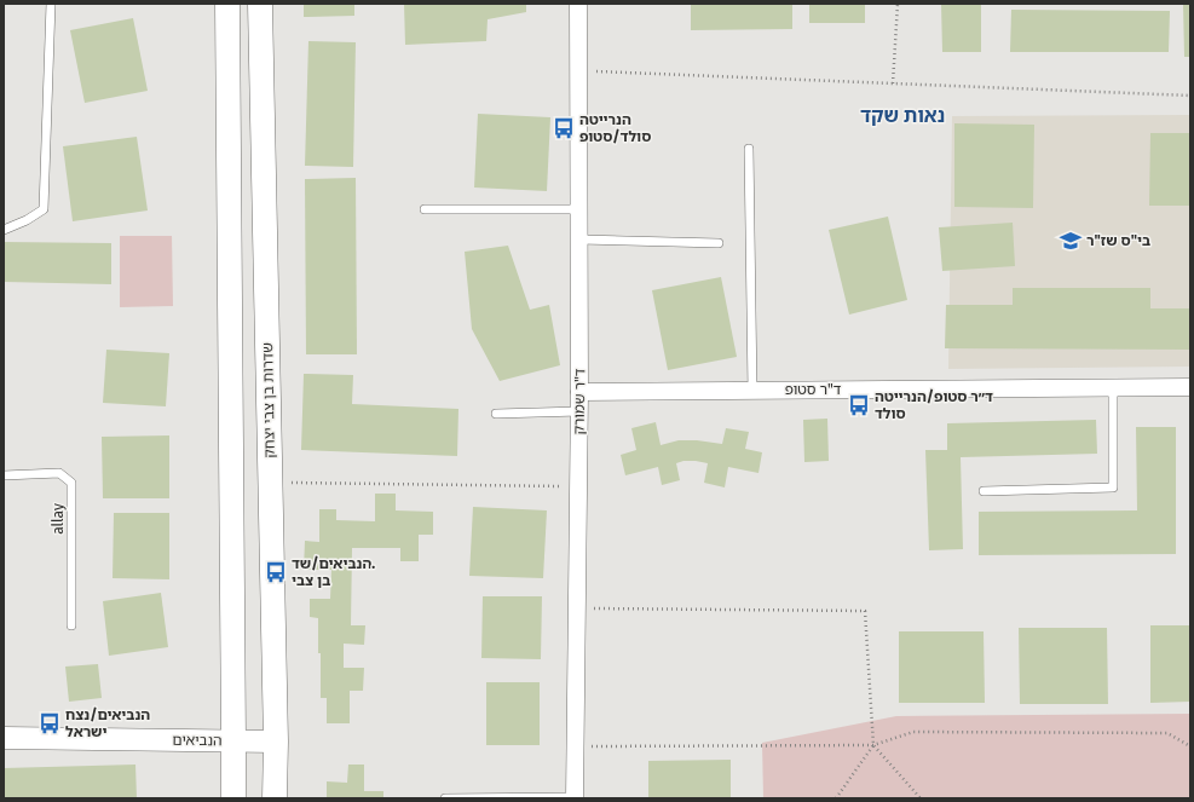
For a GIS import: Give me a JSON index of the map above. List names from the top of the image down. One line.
{"streets":{"main road":["שדרות בן צבי יצחק"],"street":["ד\"ר סטופ","ד\"ר שמורק","הנביאים"],"lane":["allay"]},"crossings":[["ד\"ר סטופ","ד\"ר שמורק"],["שדרות בן צבי יצחק","הנביאים"]],"districts":["נאות שקד"],"places":{"bus stop":["הנרייטה סולד/סטופ","ד״ר סטופ/הנרייטה סולד","הנביאים/שד. בן צבי","הנביאים/נצח ישראל"],"school or university":["בי\"ס שז\"ר"]}}
